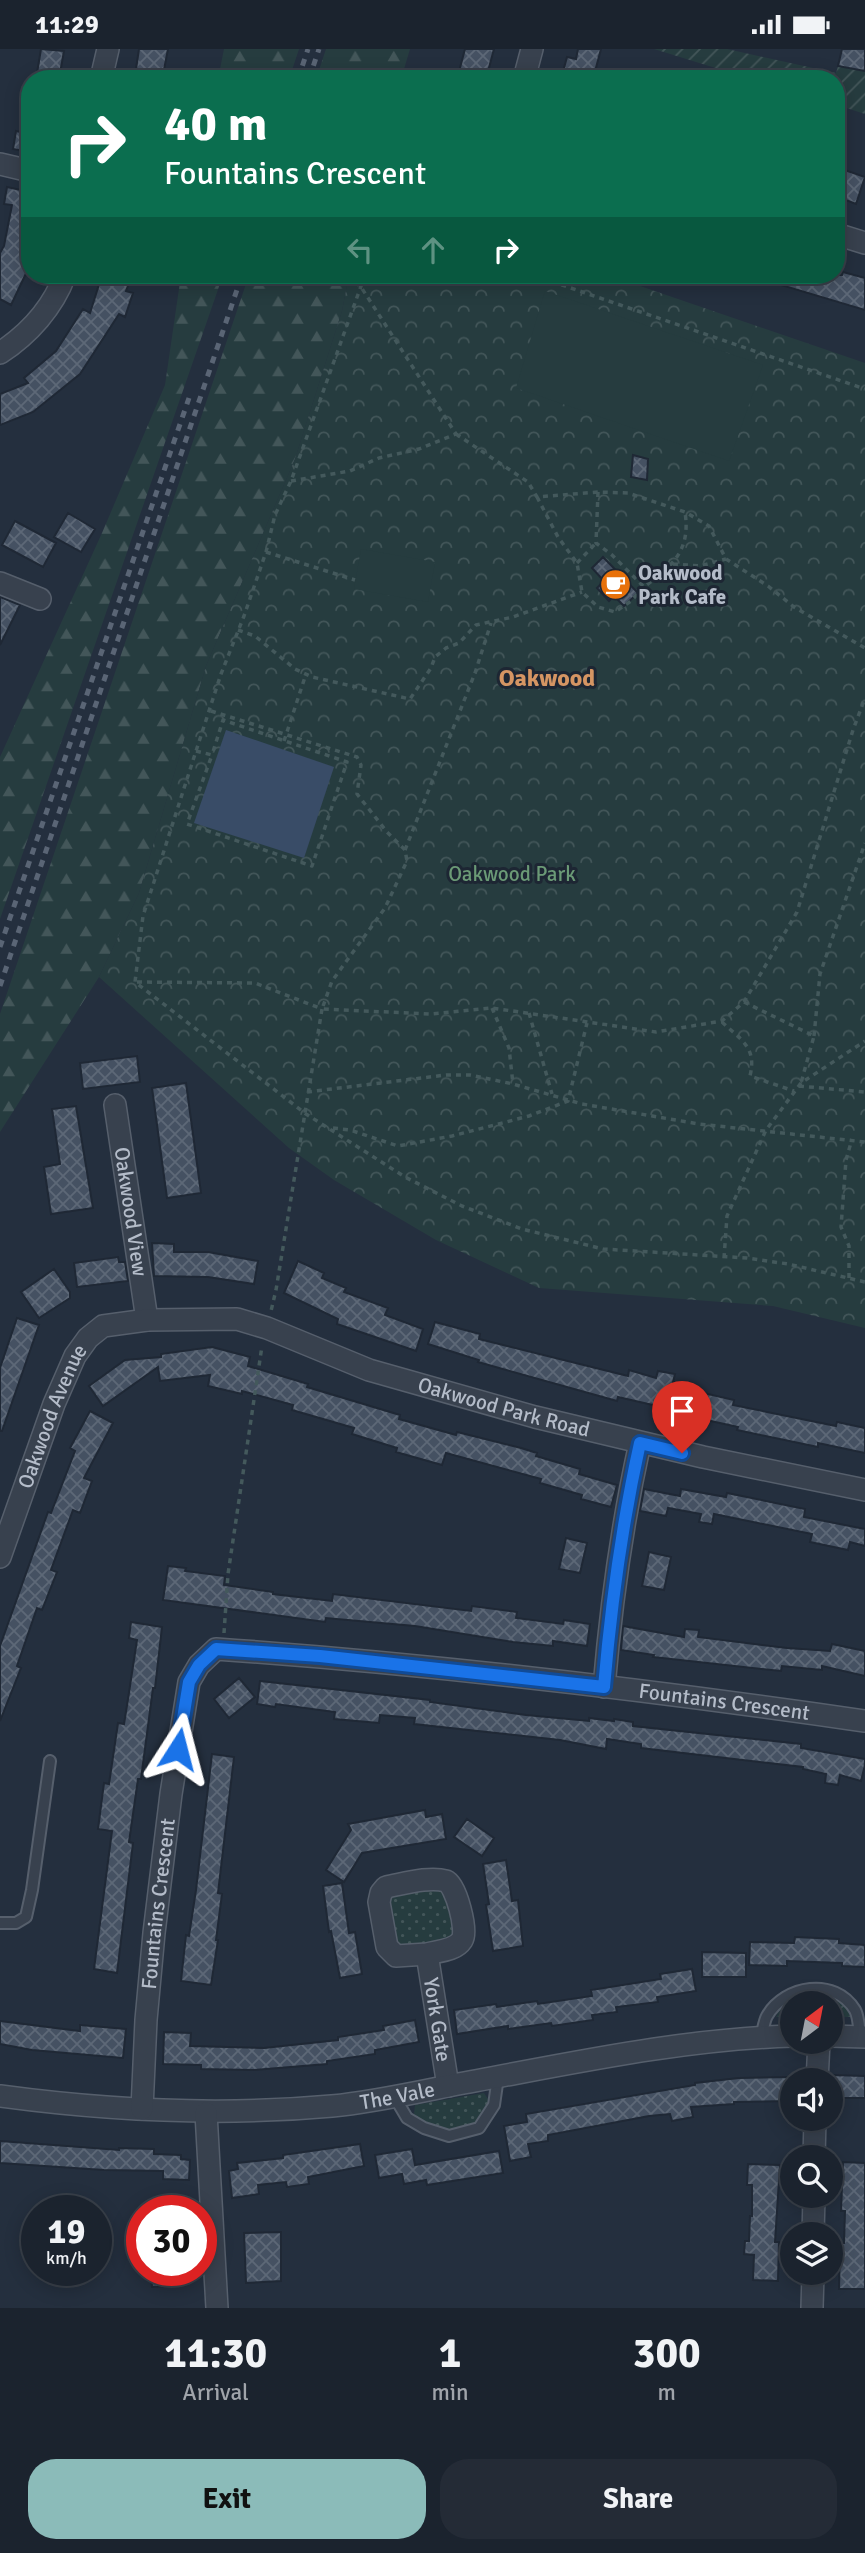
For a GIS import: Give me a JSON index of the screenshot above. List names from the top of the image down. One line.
{"streets":{"street":["Oakwood View","Oakwood Park Road","Oakwood Avenue","Fountains Crescent","York Gate","The Vale"]},"crossings":[["Oakwood View","Oakwood Park Road"],["Oakwood View","Oakwood Avenue"],["Oakwood Park Road","Oakwood Avenue"],["Fountains Crescent","The Vale"],["York Gate","The Vale"]],"districts":["Oakwood"],"parks":["Oakwood Park"],"places":{"cafe":["Oakwood Park Cafe"]},"north":"top right","page":{"status":"11:29","turn":["40 m","Fountains Crescent"],"speed":"19 km/h","limit":"30","eta":["11:30","Arrival","1","min","300","m"],"buttons":["Exit","Share"]}}
